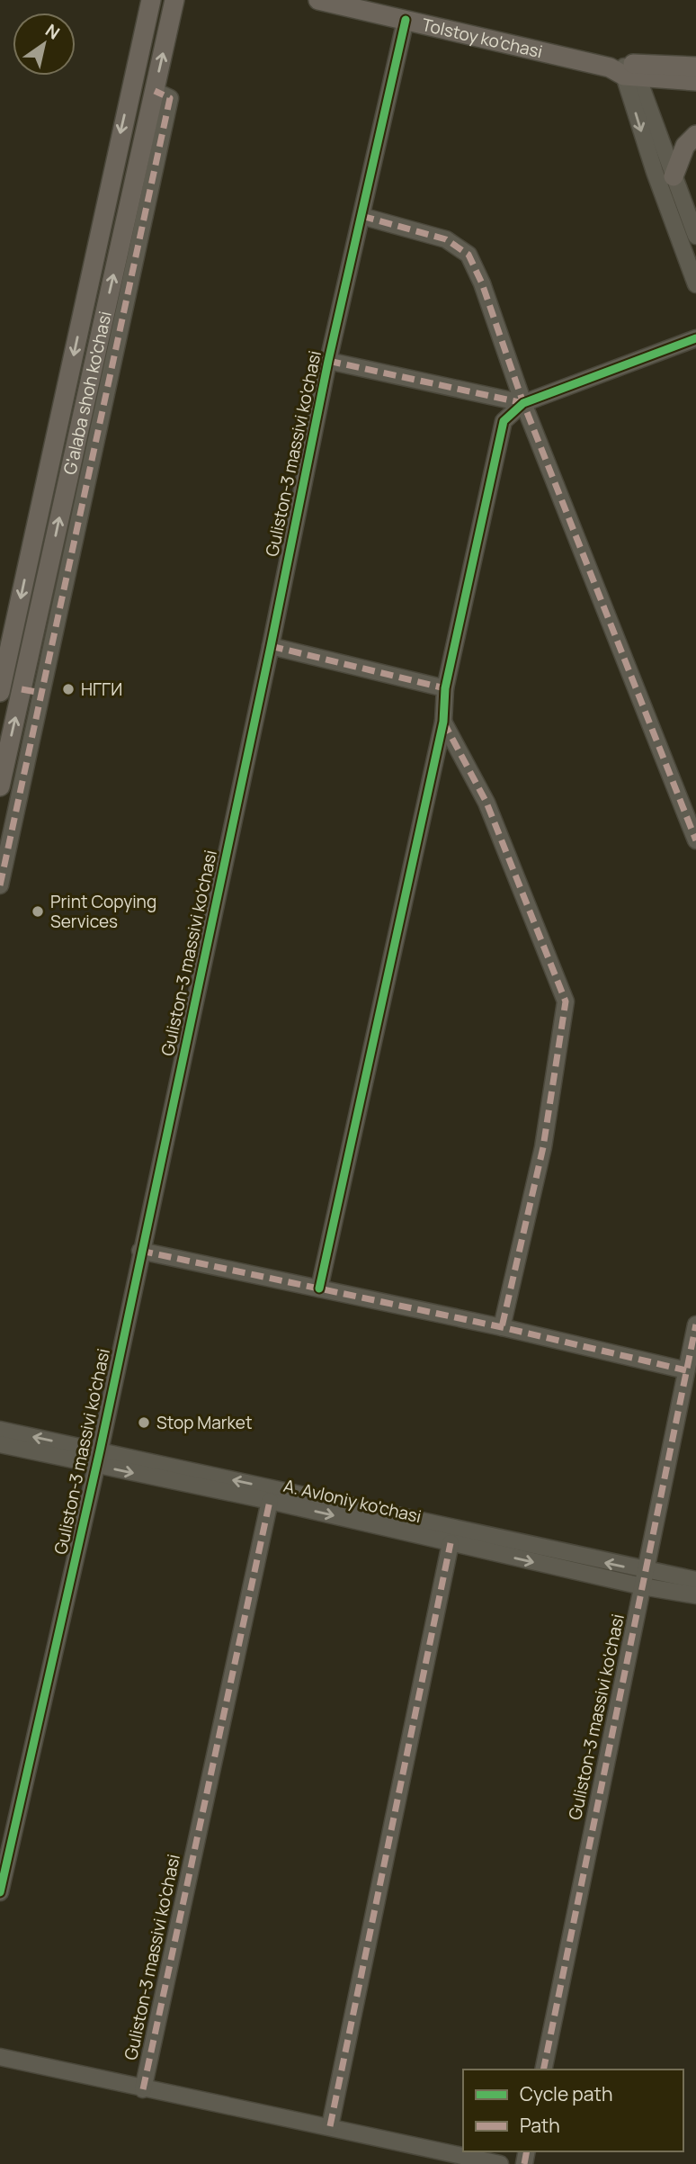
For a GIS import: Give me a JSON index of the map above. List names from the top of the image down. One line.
{"streets":{"main road":["Tolstoy ko'chasi","G'alaba shoh ko'chasi"],"street":["Guliston-3 massivi ko'chasi","A. Avloniy ko'chasi"]},"crossings":[["Tolstoy ko'chasi","Guliston-3 massivi ko'chasi"],["Guliston-3 massivi ko'chasi","A. Avloniy ko'chasi"]],"places":["НГГИ","Print Copying Services","Stop Market"],"legend":["Cycle path","Path"],"north":"top right"}
